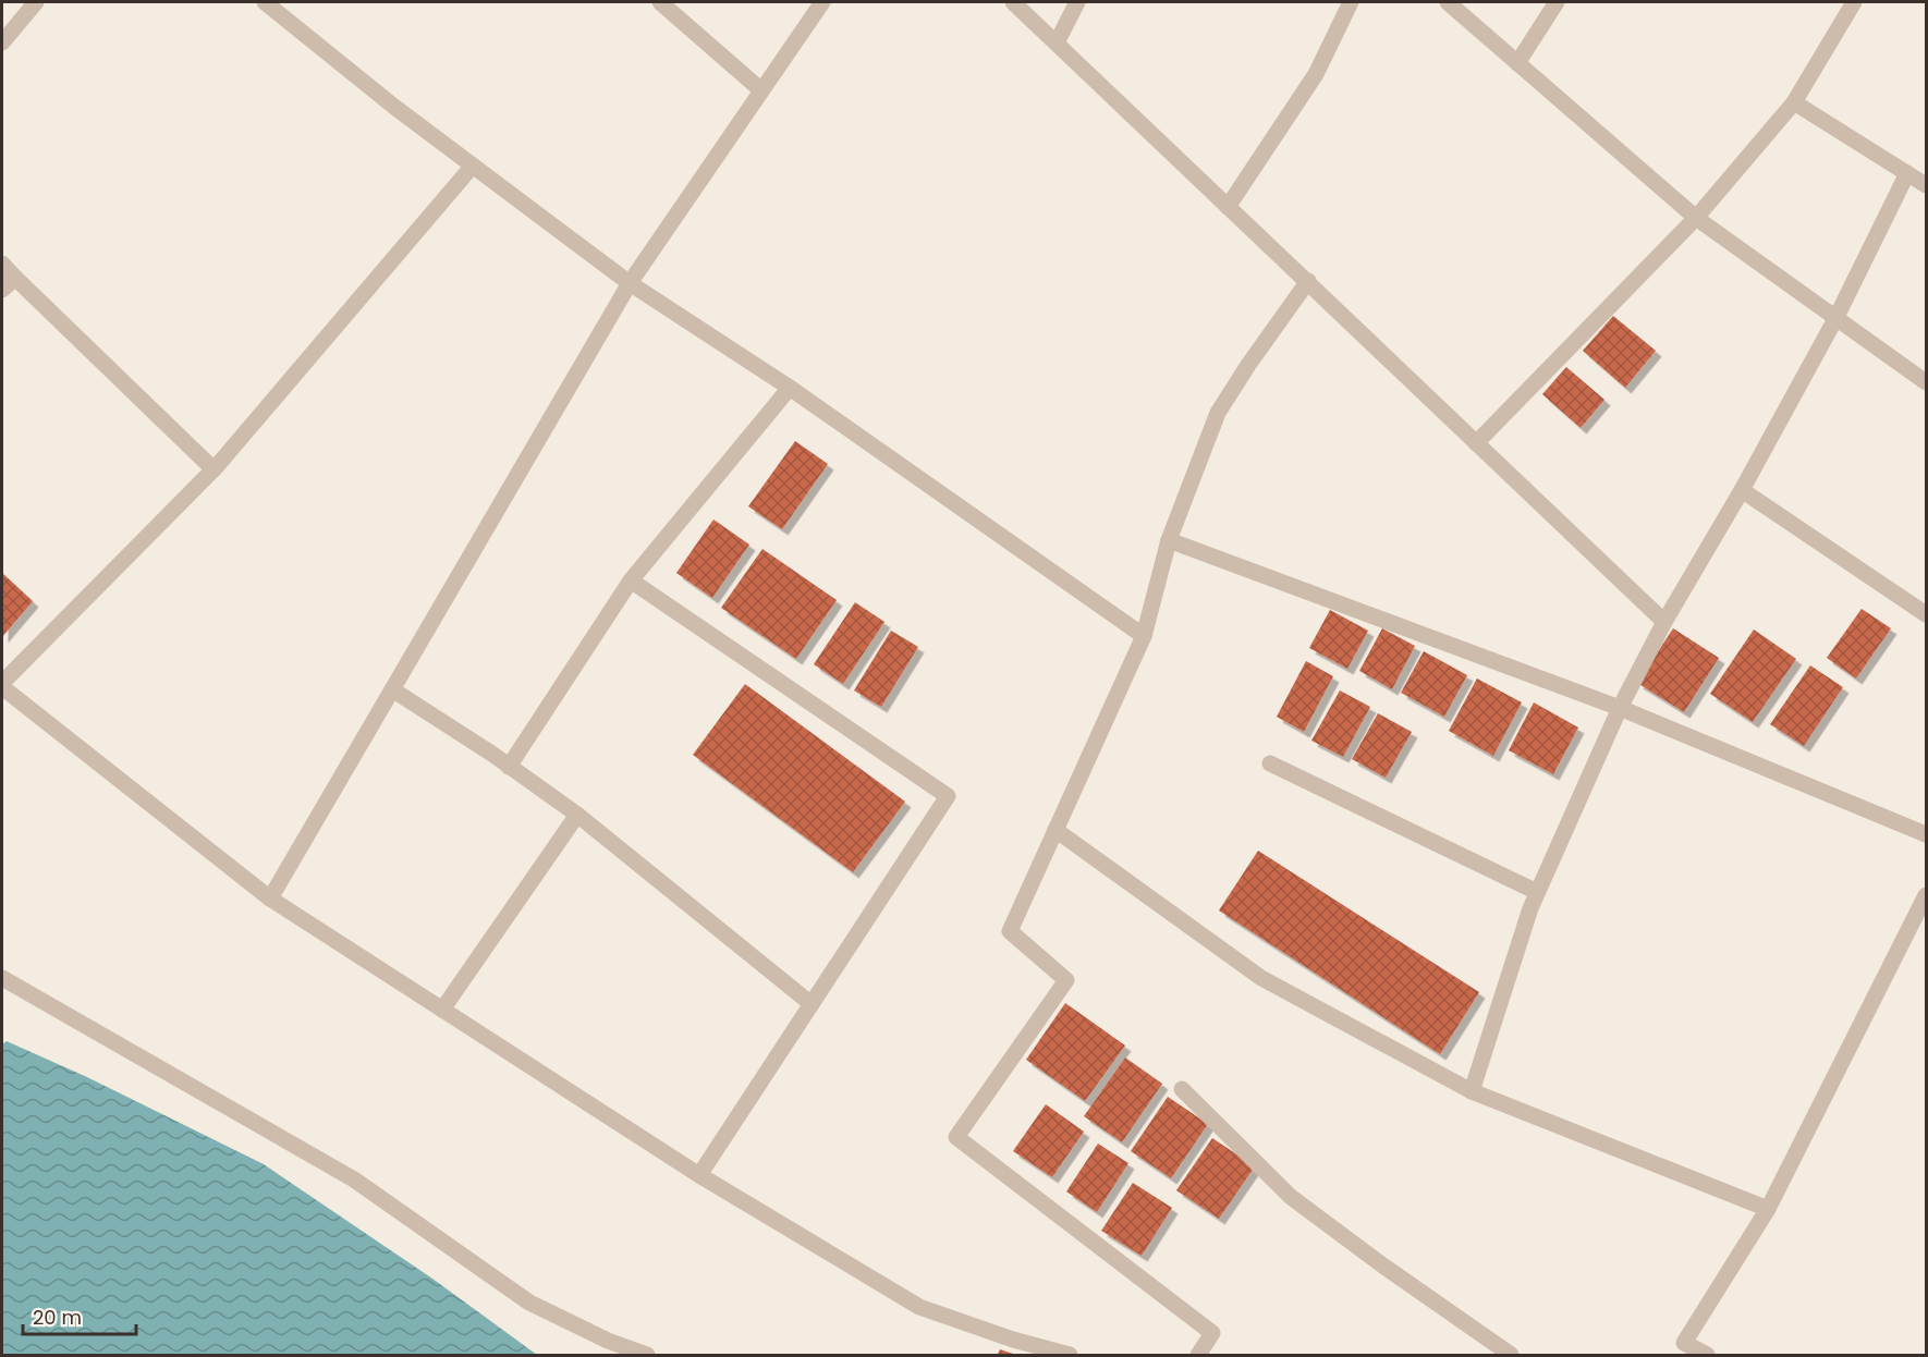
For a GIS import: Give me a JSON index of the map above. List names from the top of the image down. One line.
{"scale_bar":"20 m"}
